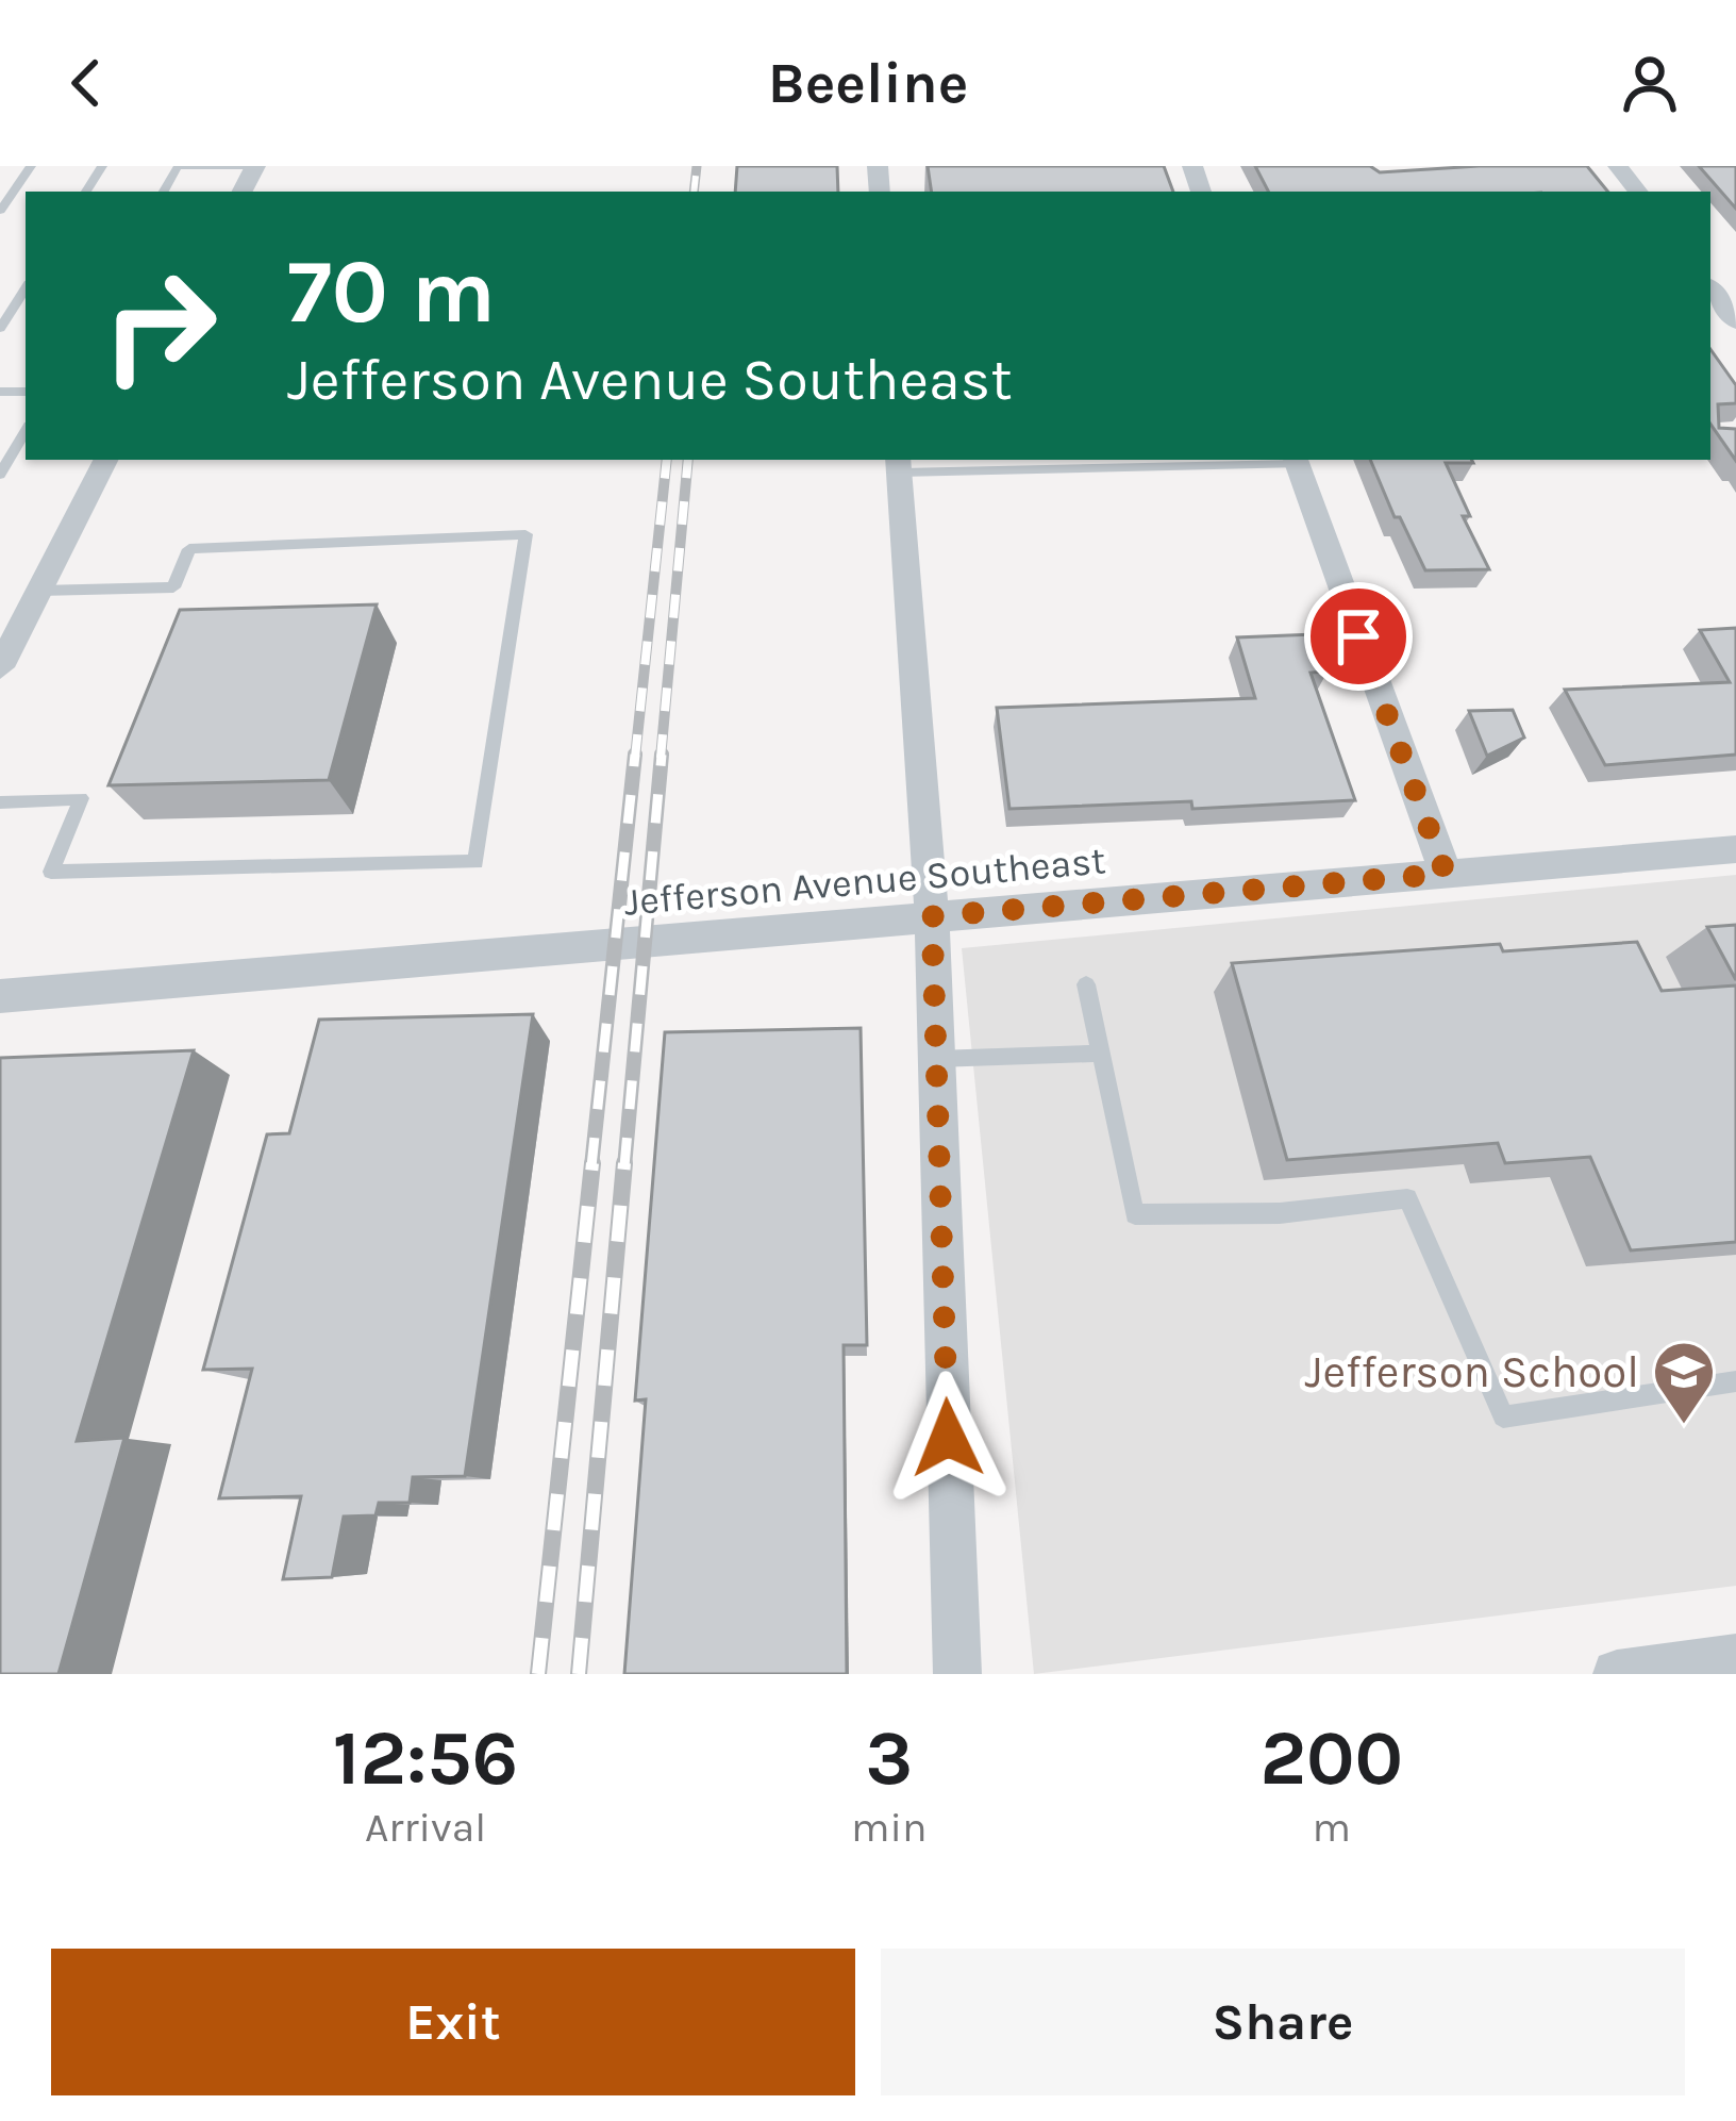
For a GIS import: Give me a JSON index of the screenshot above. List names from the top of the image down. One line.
{"streets":{"street":["Jefferson Avenue Southeast"]},"places":{"school or university":["Jefferson School"]},"page":{"header":"Beeline","turn":["70 m","Jefferson Avenue Southeast"],"eta":["12:56","Arrival","3","min","200","m"],"buttons":["Exit","Share"]}}
